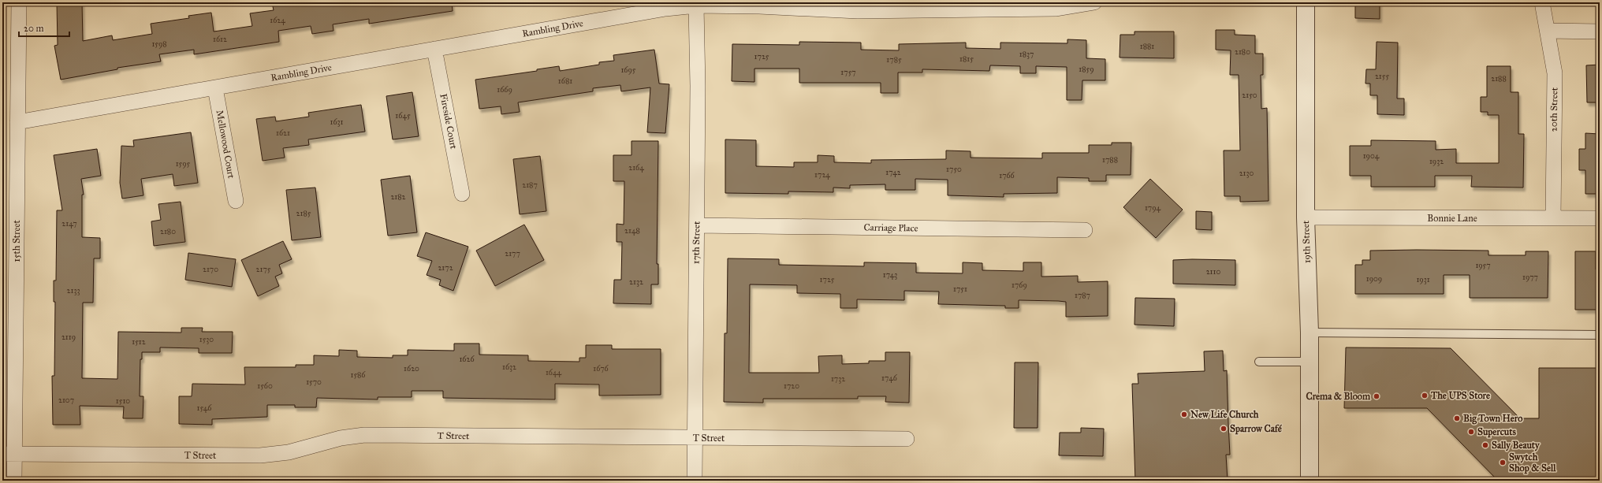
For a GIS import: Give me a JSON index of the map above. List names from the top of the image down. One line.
{"streets":{"street":["Rambling Drive","20th Street","Fireside Court","Mellowood Court","Bonnie Lane","Carriage Place","15th Street","19th Street","17th Street","T Street"]},"crossings":[["Rambling Drive","Fireside Court"],["Rambling Drive","Mellowood Court"],["Rambling Drive","15th Street"],["Rambling Drive","17th Street"],["20th Street","Bonnie Lane"],["Bonnie Lane","19th Street"],["Carriage Place","17th Street"],["15th Street","T Street"],["17th Street","T Street"]],"places":["The UPS Store","Crema & Bloom","New Life Church","Big Town Hero","Sparrow Café","Supercuts","Sally Beauty","Swytch Shop & Sell"],"house_numbers":["1624","1612","1598","1881","2180","1837","1725","1815","1785","1859","1695","1757","2155","2188","1681","1669","2150","1645","1631","1621","1904","1788","1932","1595","2164","1750","1742","2130","1724","1766","2187","2182","1794","2185","2147","2148","2180","2177","1957","2172","2170","2175","2110","1743","1977","1909","1725","1931","2132","1769","1751","2133","1787","2119","1530","1512","1626","1632","1620","1676","1644","1586","1746","1732","1570","1560","1720","2107","1510","1546"],"scale_bar":"20 m"}
